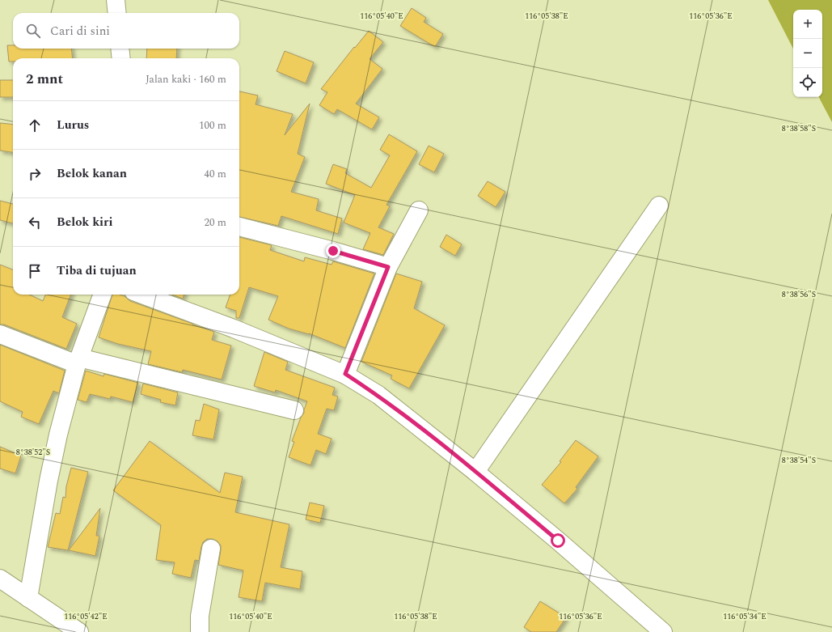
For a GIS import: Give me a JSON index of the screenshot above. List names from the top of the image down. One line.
{"page":{"map_buttons":["+","−"],"search":"Cari di sini","heading":["2 mnt","Jalan kaki · 160 m"],"list":[["Lurus","100 m"],["Belok kanan","40 m"],["Belok kiri","20 m"],"Tiba di tujuan"]},"coordinates":["116°05'40\"E","116°05'38\"E","116°05'36\"E","8°38'58\"S","8°38'56\"S","8°38'52\"S","8°38'54\"S","116°05'42\"E","116°05'34\"E"]}
